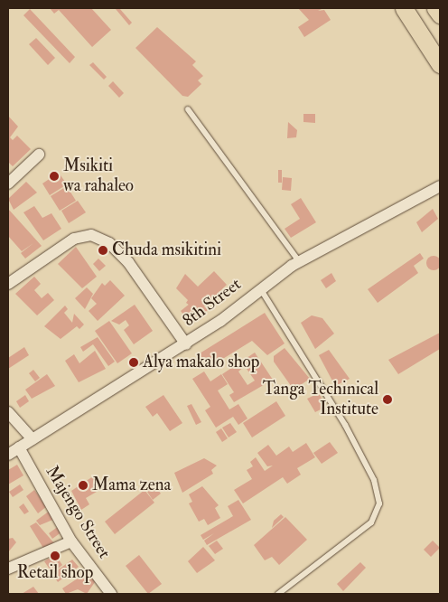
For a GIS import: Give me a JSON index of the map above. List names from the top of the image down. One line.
{"streets":{"street":["8th Street","Majengo Street"]},"crossings":[["8th Street","Majengo Street"]],"places":["Msikiti wa rahaleo","Chuda msikitini","Alya makalo shop","Tanga Techinical Institute","Mama zena","Retail shop"]}
